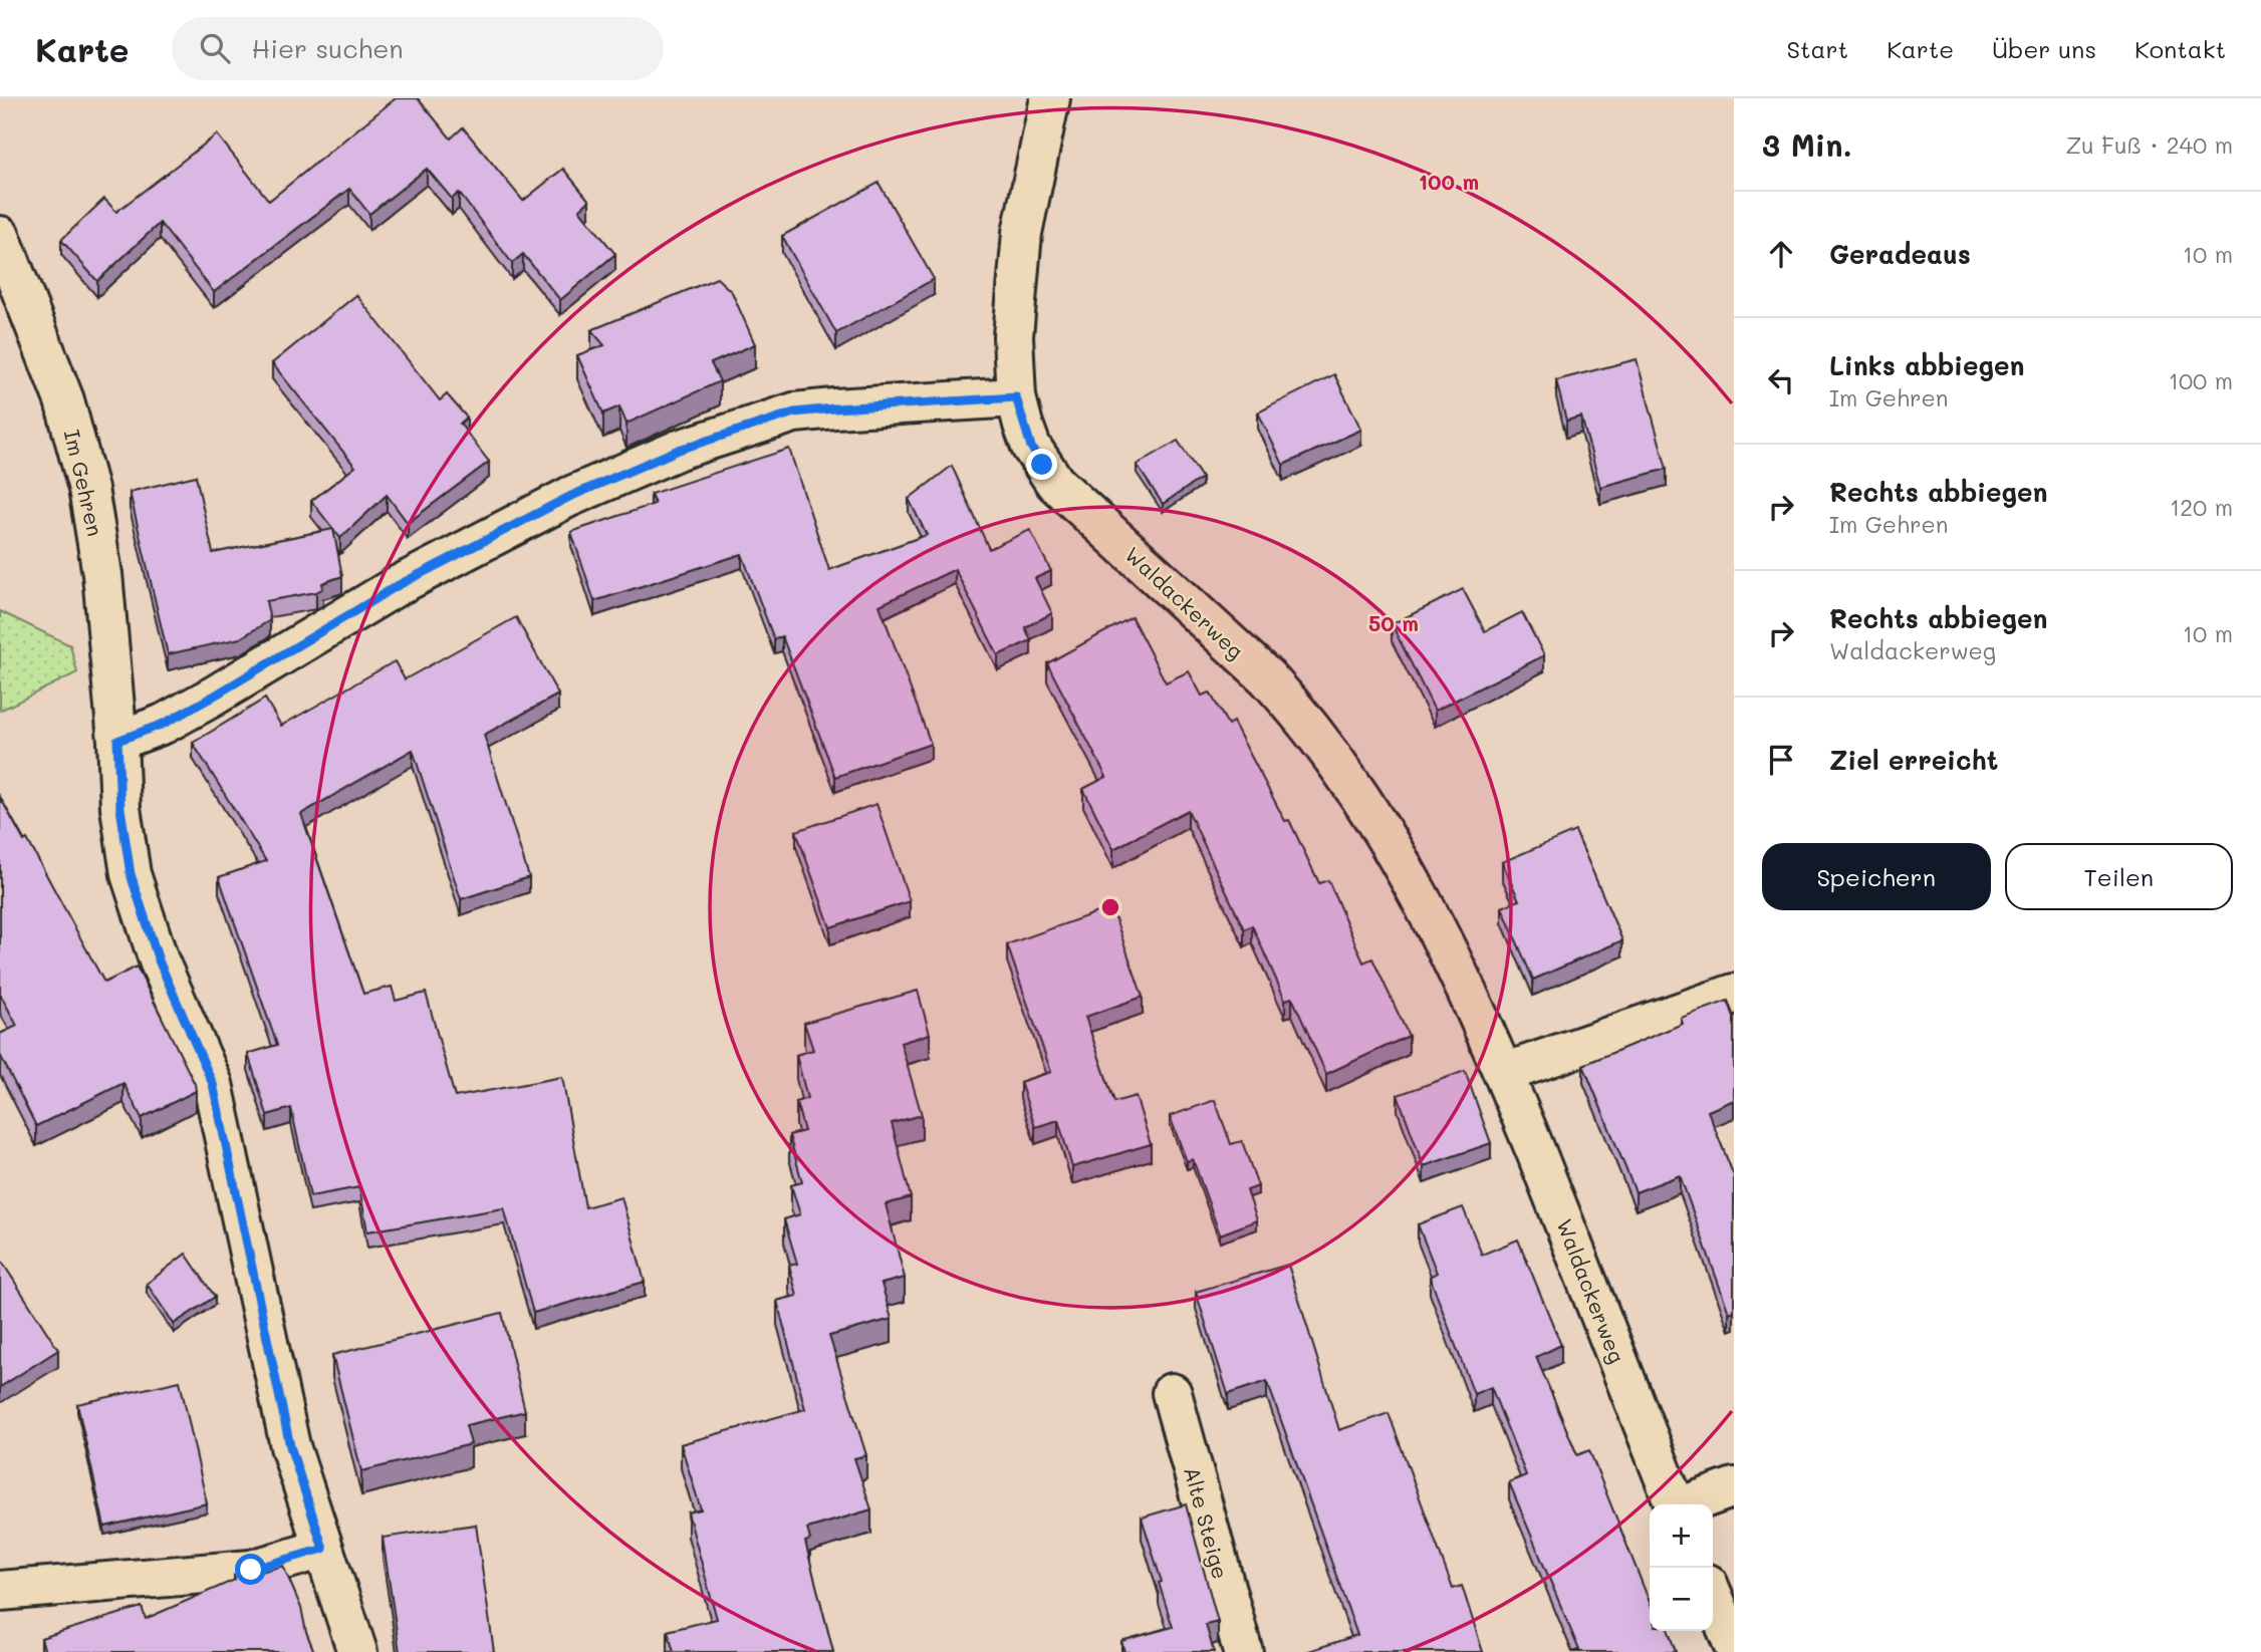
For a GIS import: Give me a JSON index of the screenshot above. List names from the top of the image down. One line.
{"streets":{"street":["Im Gehren","Waldackerweg","Alte Steige"]},"page":{"header":"Karte","search":"Hier suchen","nav":["Start","Karte","Über uns","Kontakt"],"heading":["3 Min.","Zu Fuß · 240 m"],"list":[["Geradeaus","10 m"],["Links abbiegen","Im Gehren","100 m"],["Rechts abbiegen","Im Gehren","120 m"],["Rechts abbiegen","Waldackerweg","10 m"],"Ziel erreicht"],"buttons":["Speichern","Teilen"],"map_buttons":["+","−"]},"rings":["100 m","50 m"]}
